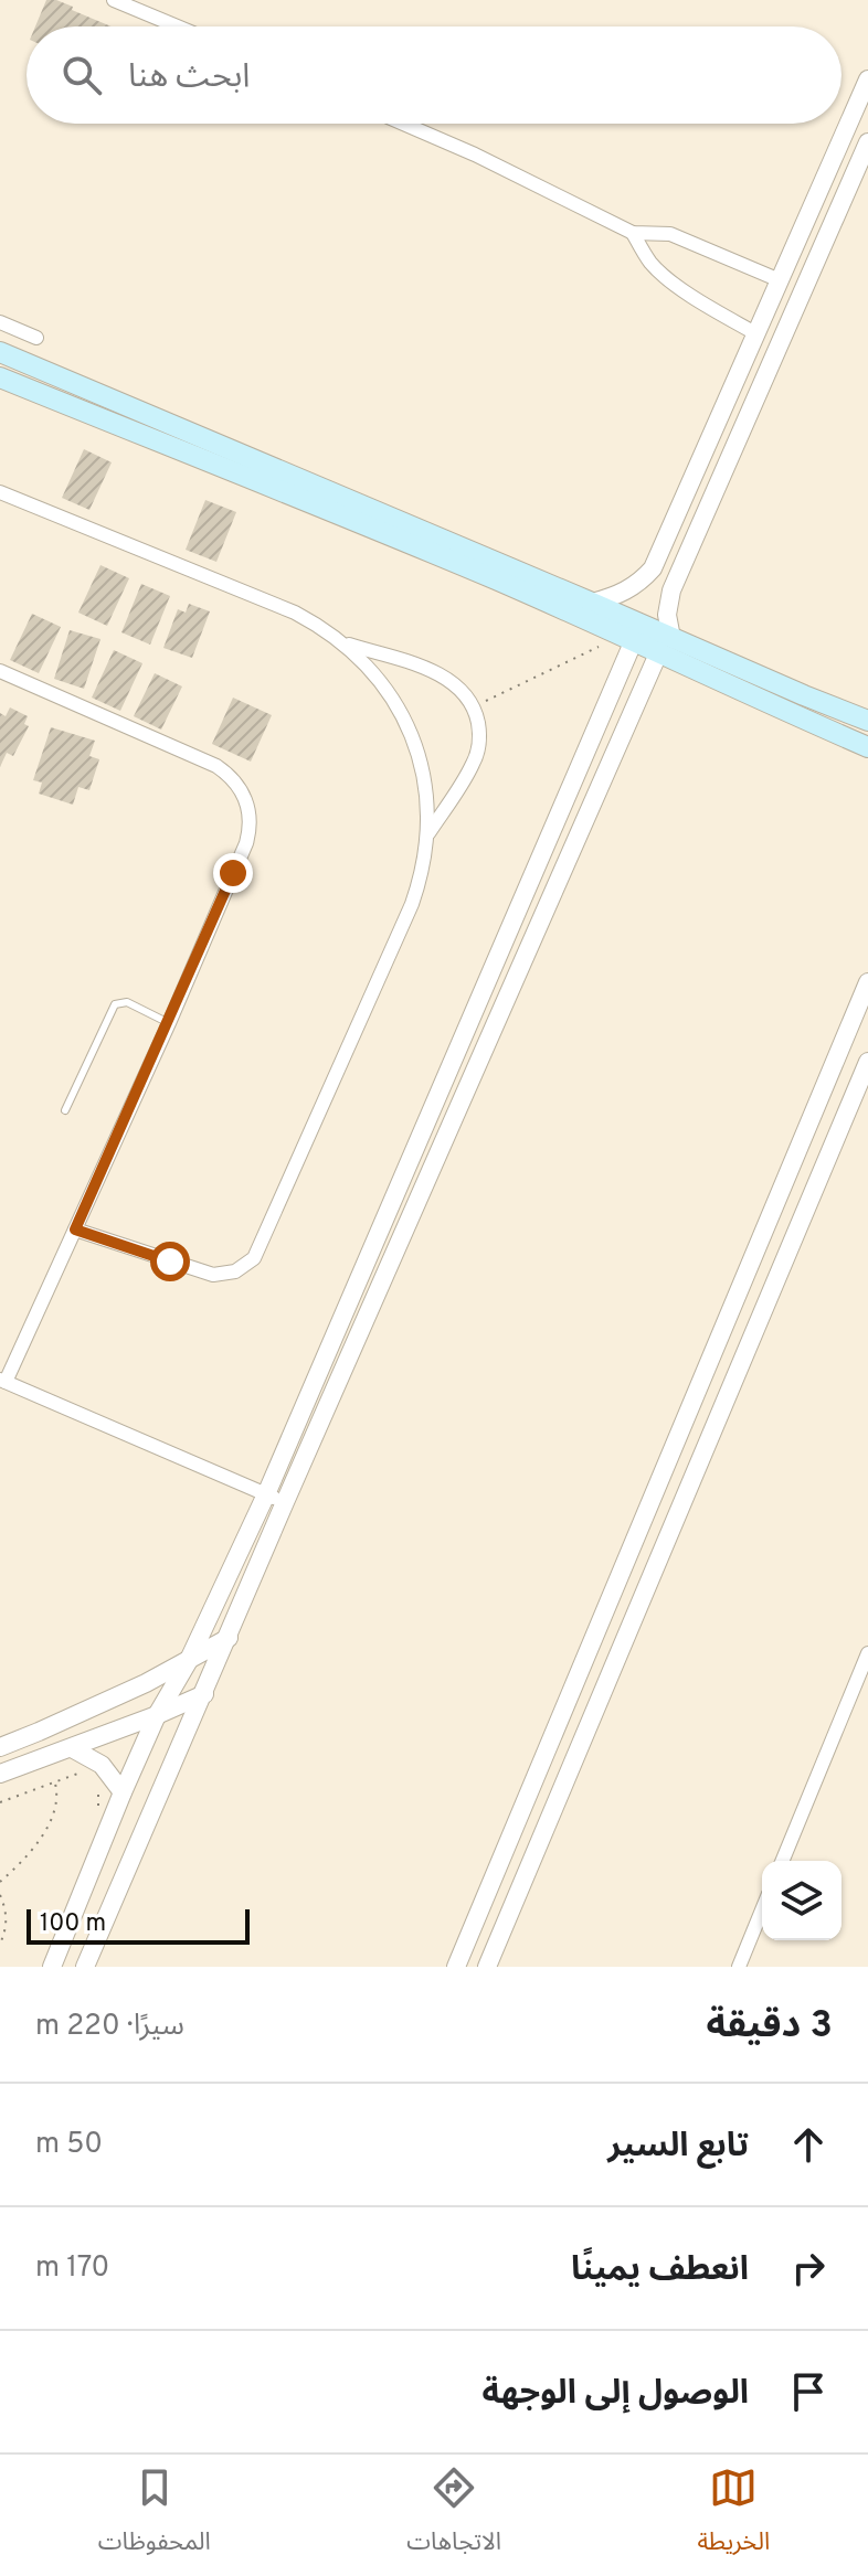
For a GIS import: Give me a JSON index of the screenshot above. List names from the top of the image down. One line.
{"scale_bar":"100 m","page":{"search":"ابحث هنا","scale":"100 m","heading":["3 دقيقة","سيرًا · 220 m"],"list":[["تابع السير","50 m"],["انعطف يمينًا","170 m"],"الوصول إلى الوجهة"],"nav":["الخريطة","الاتجاهات","المحفوظات"]}}
